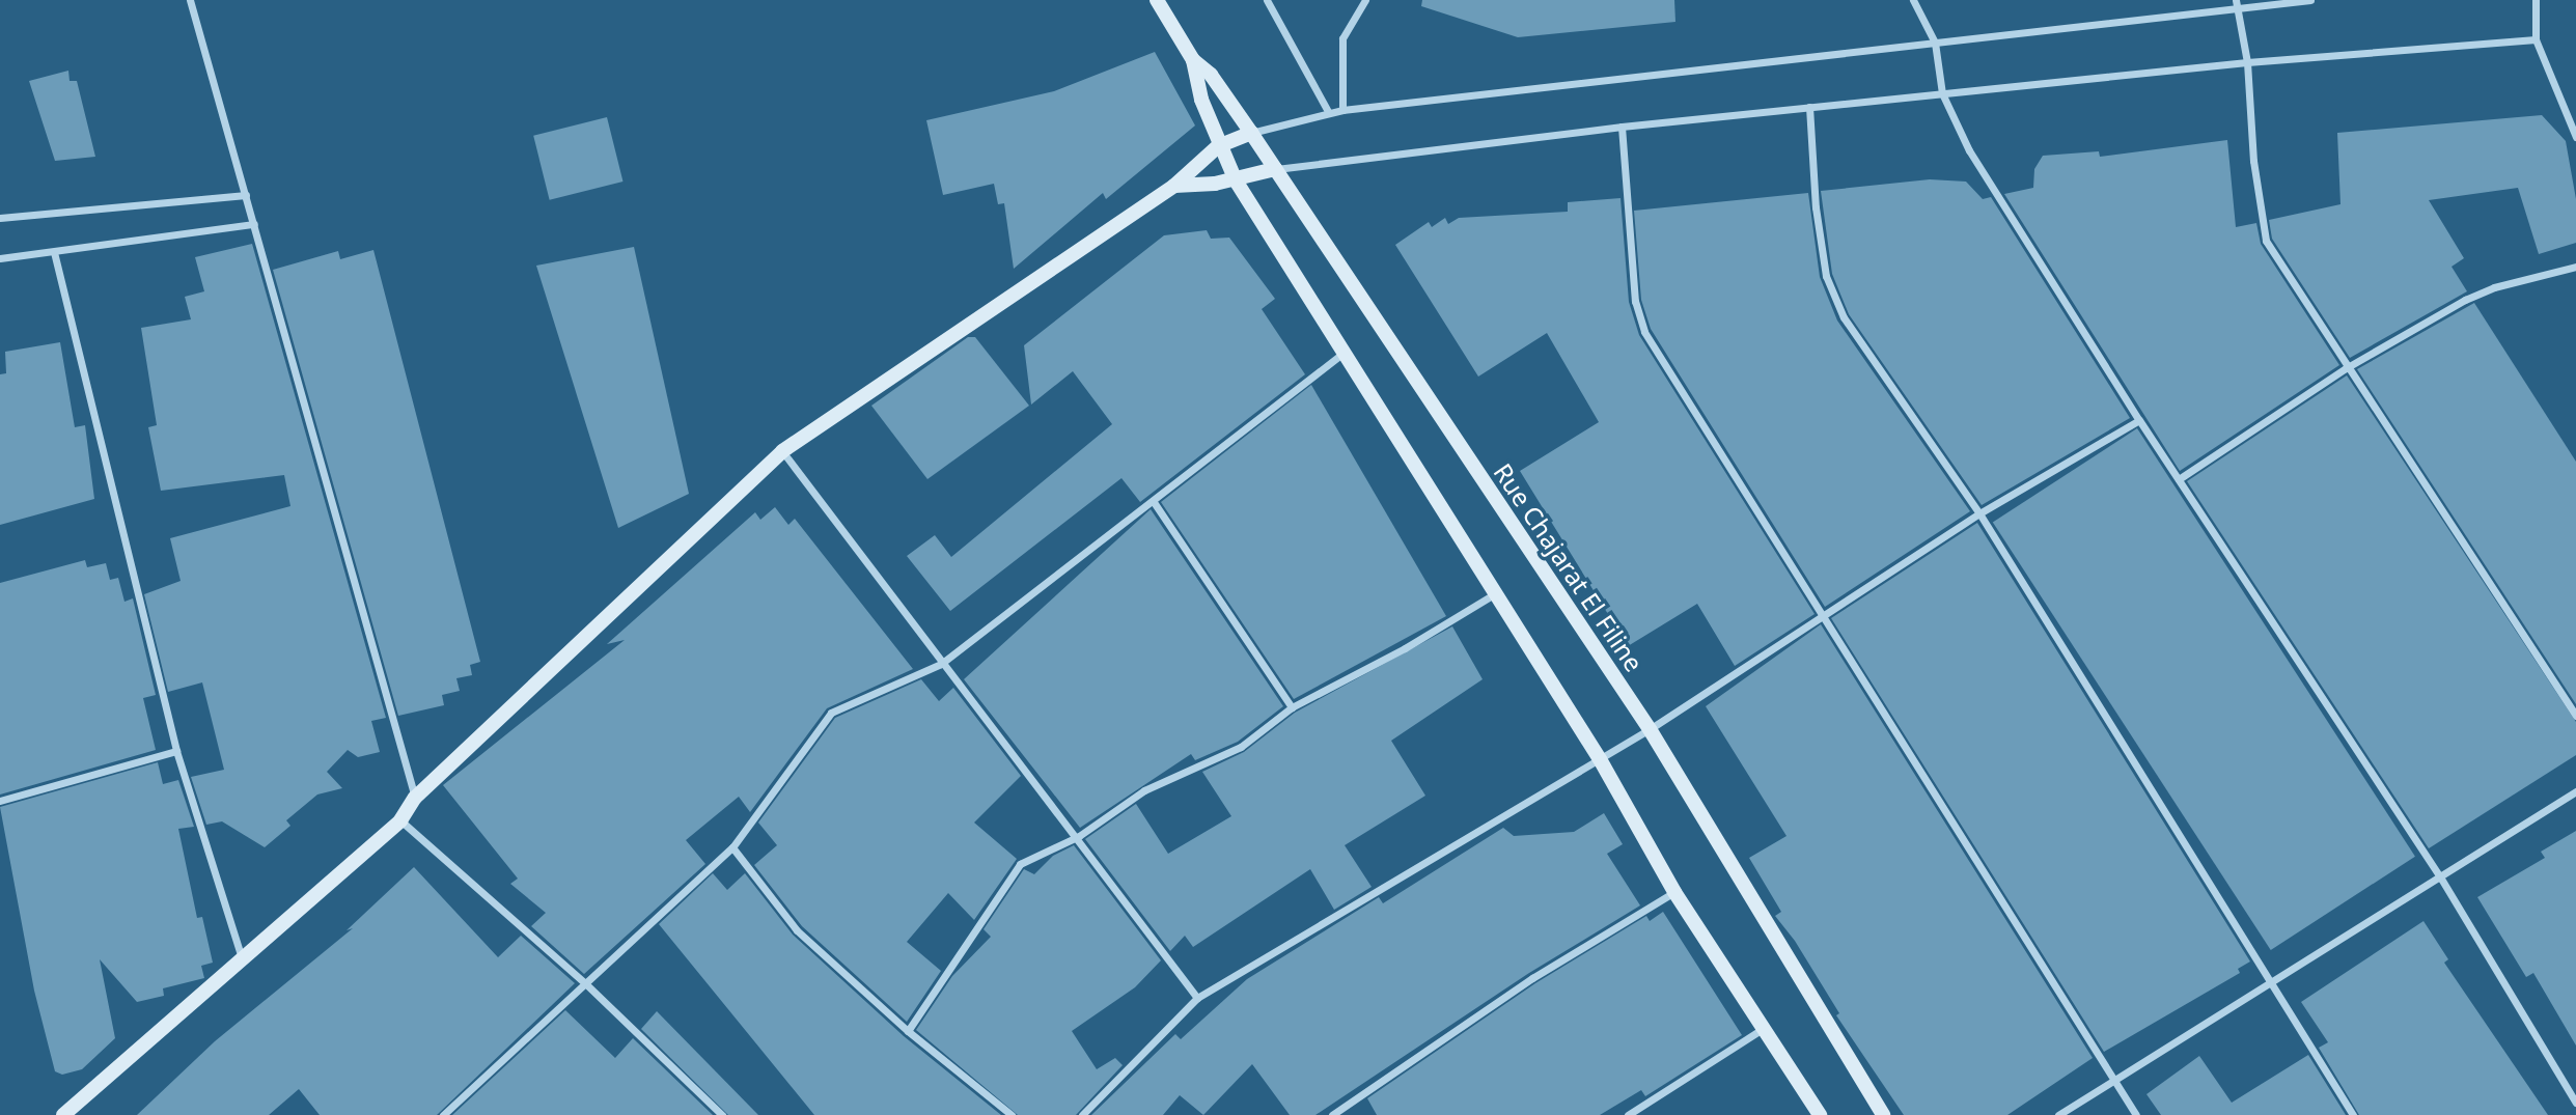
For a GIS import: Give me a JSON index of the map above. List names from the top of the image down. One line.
{"streets":{"street":["Rue Chajarat El Filine"]}}
